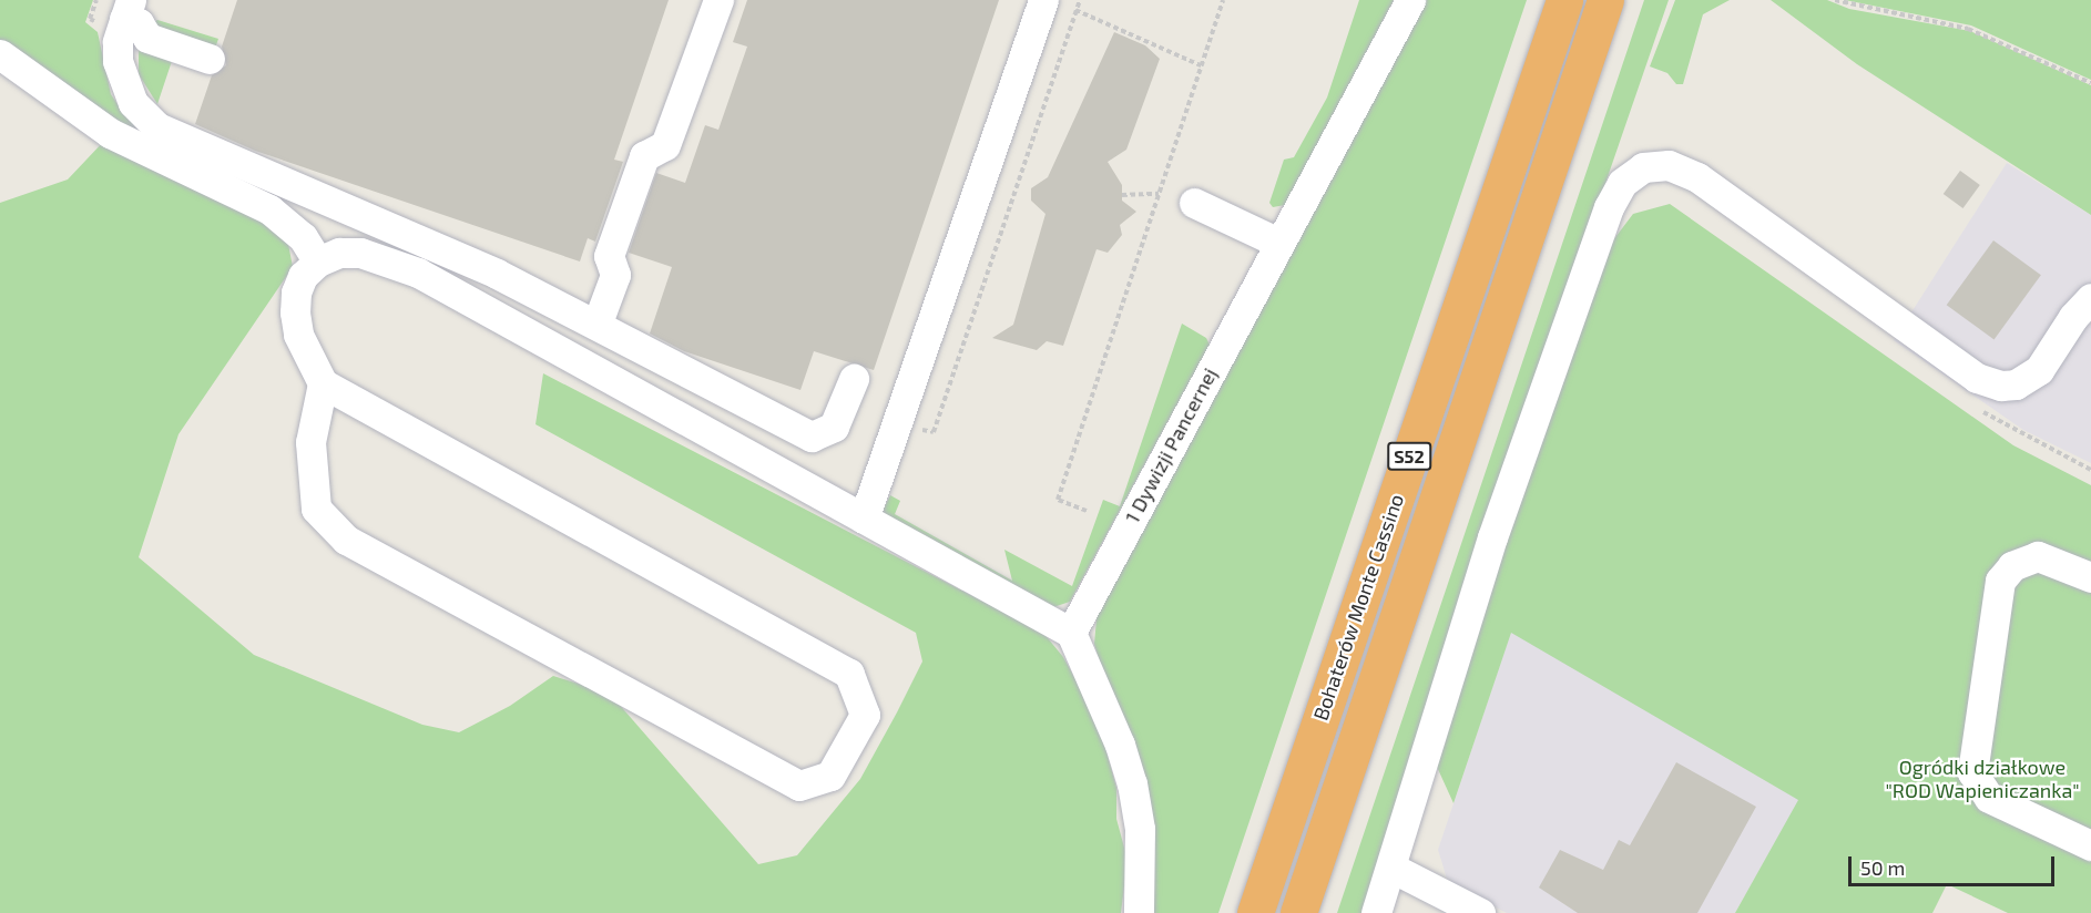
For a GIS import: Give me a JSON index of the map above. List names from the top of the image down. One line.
{"streets":{"highway":["S52","Bohaterów Monte Cassino"],"street":["1 Dywizji Pancernej"]},"parks":["Ogródki działkowe \"ROD Wapieniczanka\""],"scale_bar":"50 m"}
